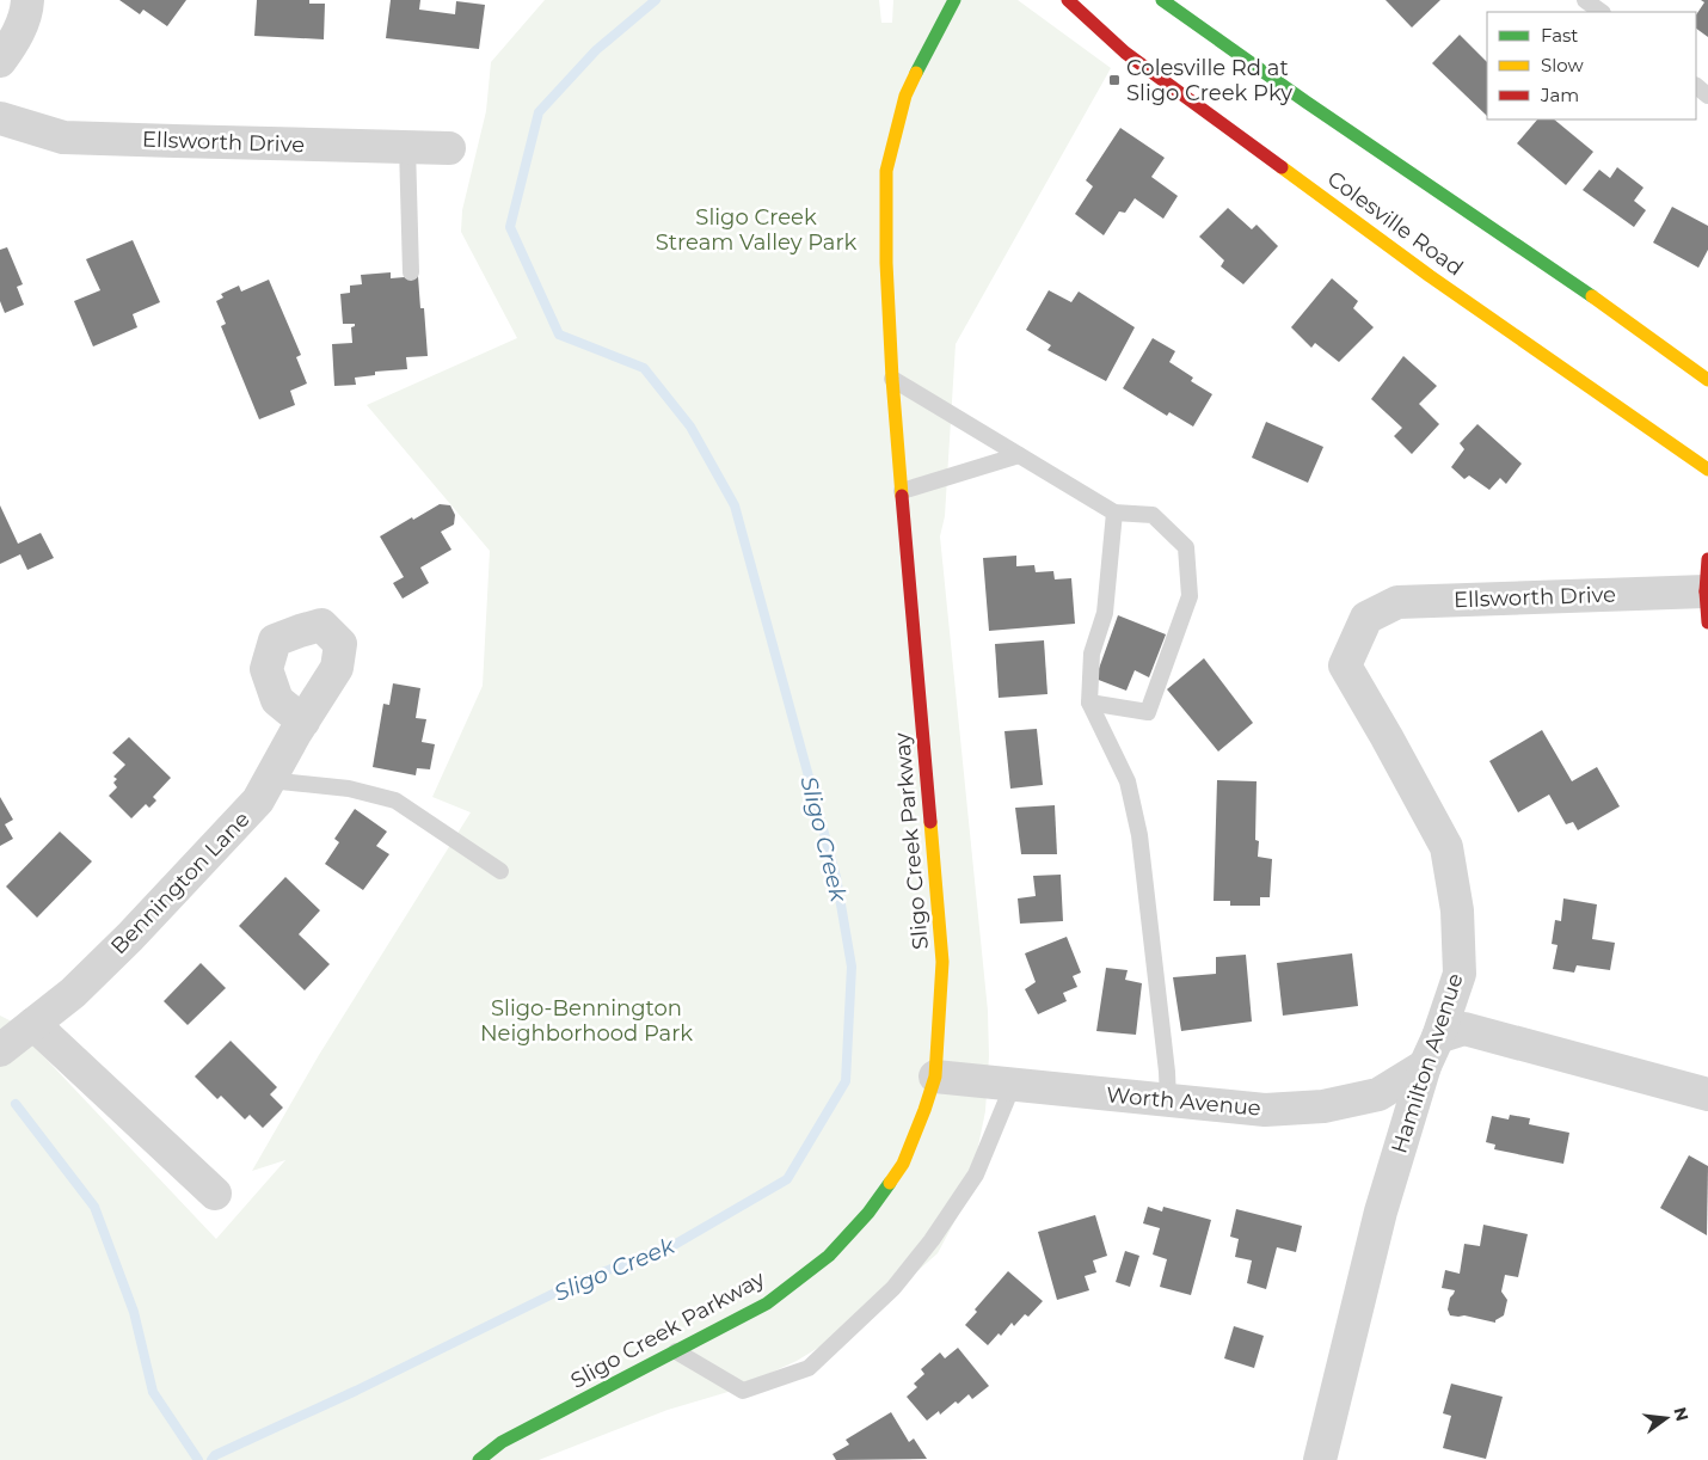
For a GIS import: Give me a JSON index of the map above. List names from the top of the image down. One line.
{"streets":{"main road":["Colesville Road","Sligo Creek Parkway"],"street":["Ellsworth Drive","Bennington Lane","Hamilton Avenue","Worth Avenue"]},"crossings":[["Ellsworth Drive","Hamilton Avenue"],["Sligo Creek Parkway","Worth Avenue"],["Hamilton Avenue","Worth Avenue"]],"water":["Sligo Creek"],"parks":["Sligo Creek Stream Valley Park","Sligo-Bennington Neighborhood Park"],"places":{"transit":["Colesville Rd at Sligo Creek Pky"]},"legend":["Fast","Slow","Jam"],"north":"right"}
